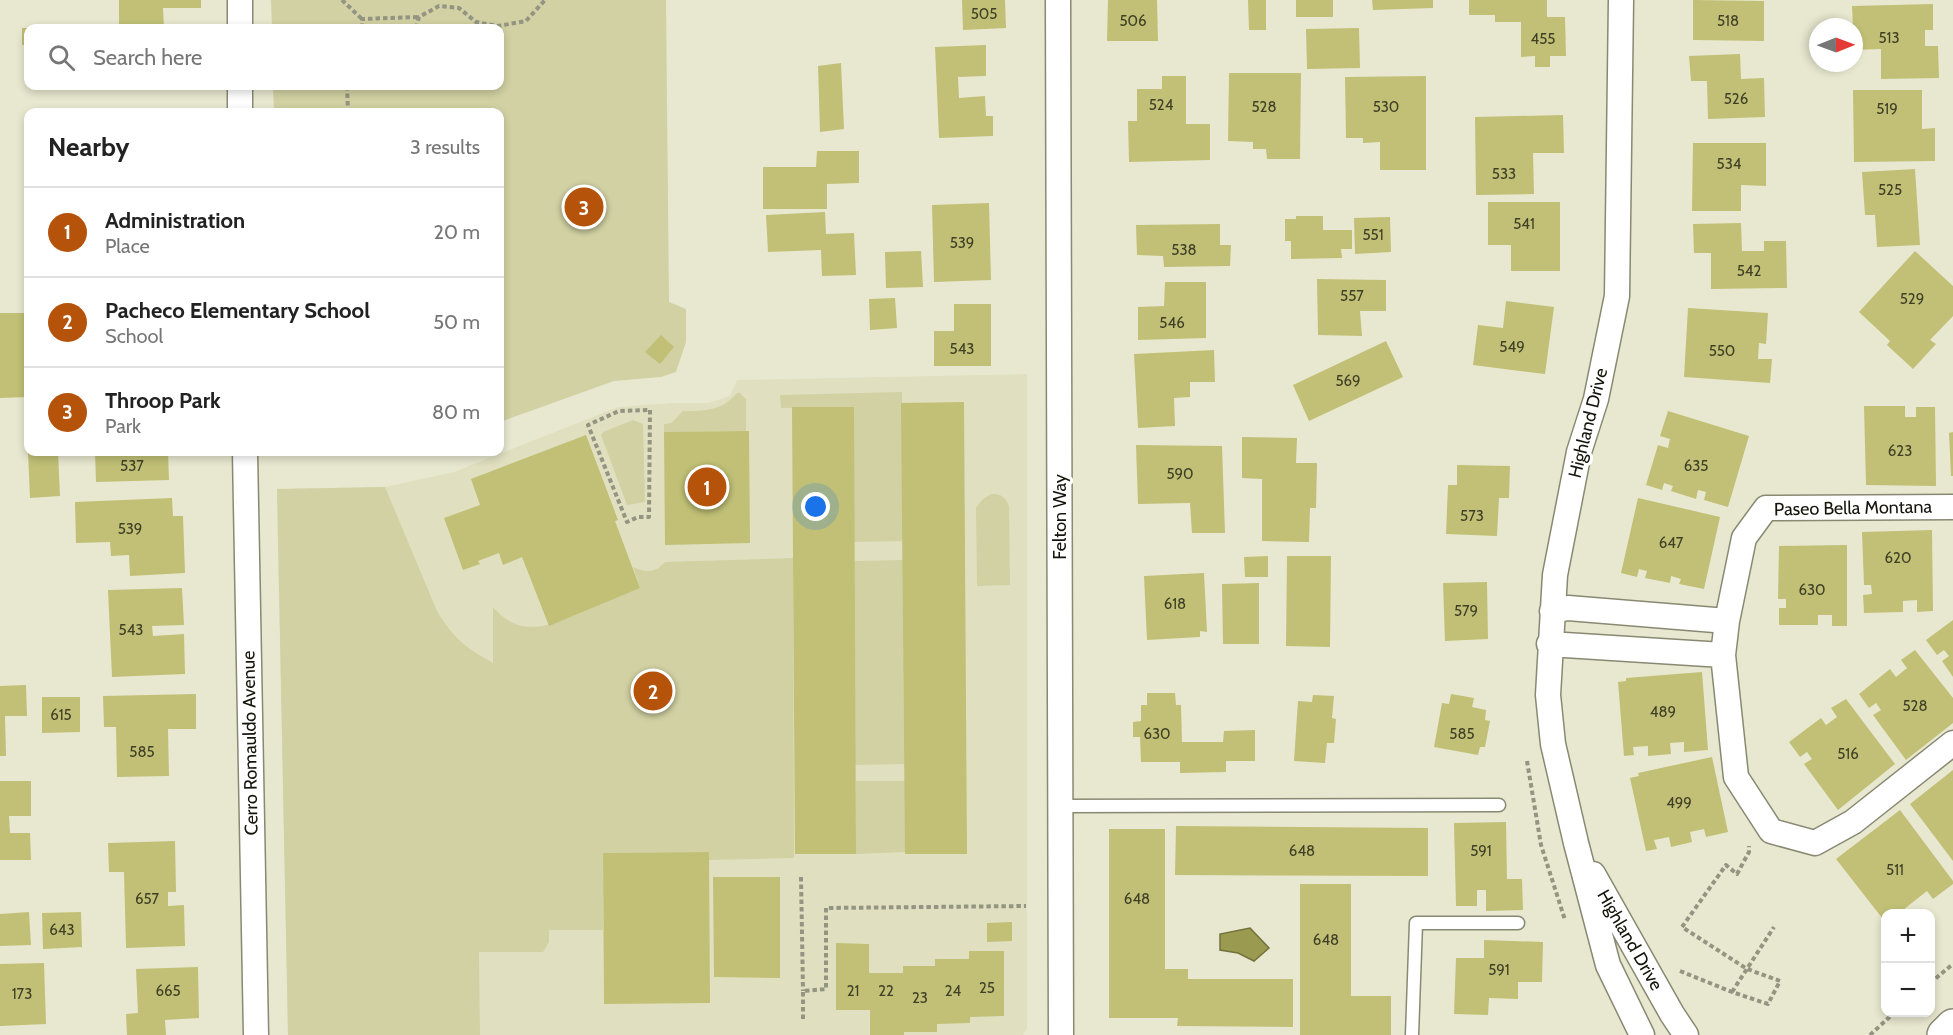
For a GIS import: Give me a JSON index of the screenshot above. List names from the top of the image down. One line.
{"streets":{"street":["Highland Drive","Paseo Bella Montana","Felton Way","Cerro Romauldo Avenue"]},"house_numbers":["505","506","518","513","455","526","524","528","530","519","534","533","525","541","551","539","538","542","557","529","546","549","543","550","569","623","537","635","590","573","539","647","620","630","618","579","543","528","489","615","630","585","585","516","499","648","591","511","657","648","643","648","591","25","665","21","22","24","173","23"],"north":"right","page":{"search":"Search here","heading":["Nearby","3 results"],"pins":["3","1","2"],"list":[{"mark":"1","name":"Administration","note":"Place","value":"20 m"},{"mark":"2","name":"Pacheco Elementary School","note":"School","value":"50 m"},{"mark":"3","name":"Throop Park","note":"Park","value":"80 m"}],"map_buttons":["+","−"]}}
